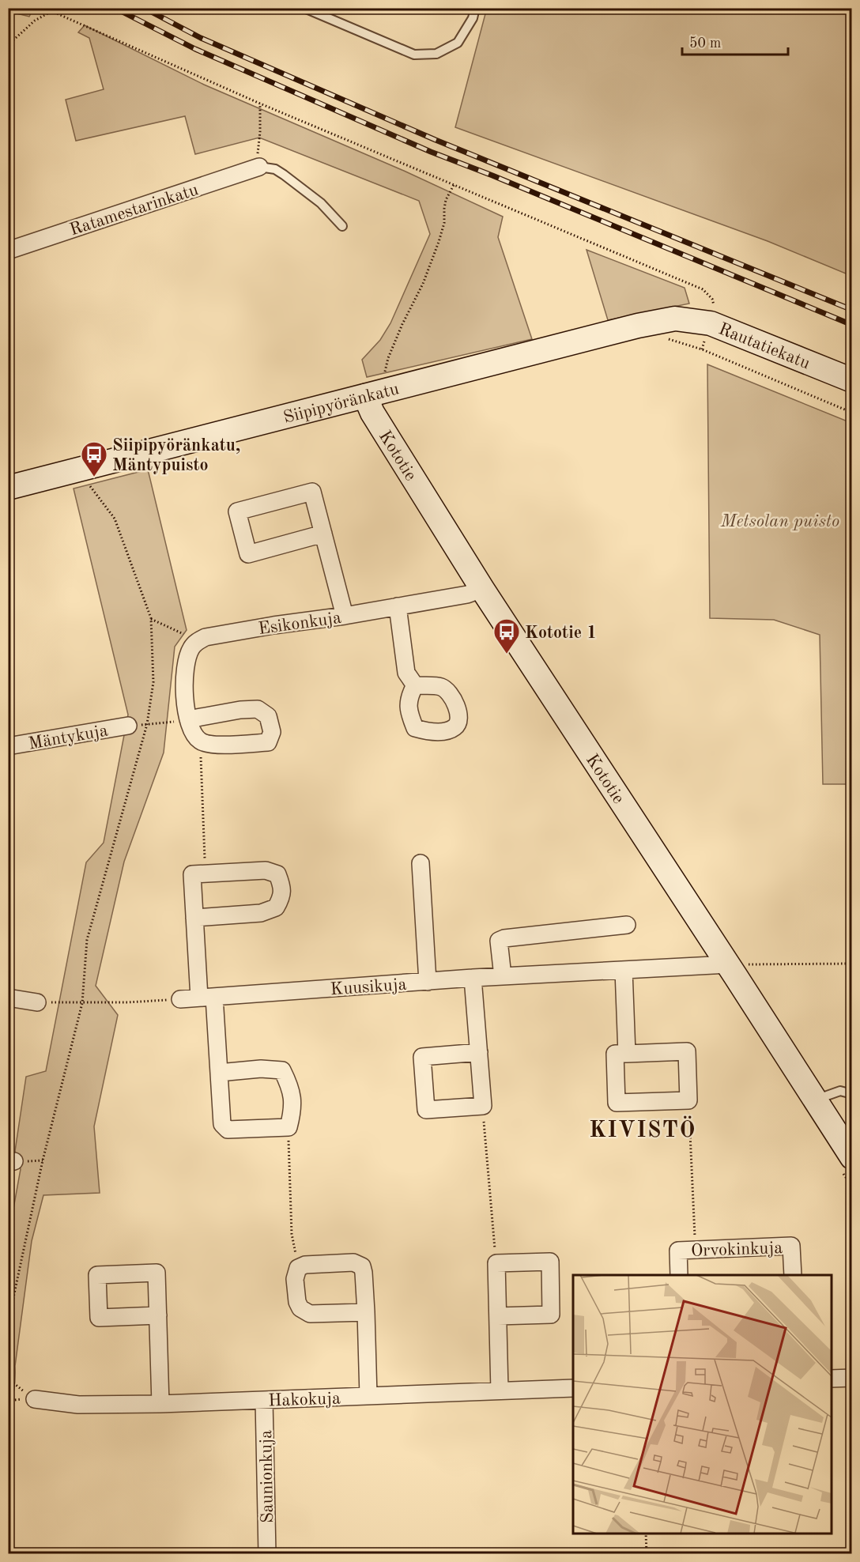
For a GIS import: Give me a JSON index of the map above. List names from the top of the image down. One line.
{"streets":{"street":["Ratamestarinkatu","Rautatiekatu","Siipipyöränkatu","Kototie","Esikonkuja","Mäntykuja","Kuusikuja","Orvokinkuja","Hakokuja","Saunionkuja"]},"crossings":[["Rautatiekatu","Siipipyöränkatu"],["Siipipyöränkatu","Kototie"],["Kototie","Esikonkuja"],["Kototie","Kuusikuja"],["Hakokuja","Saunionkuja"]],"districts":["KIVISTÖ"],"parks":["Metsolan puisto"],"places":{"bus stop":["Siipipyöränkatu, Mäntypuisto","Kototie 1"]},"scale_bar":"50 m"}
